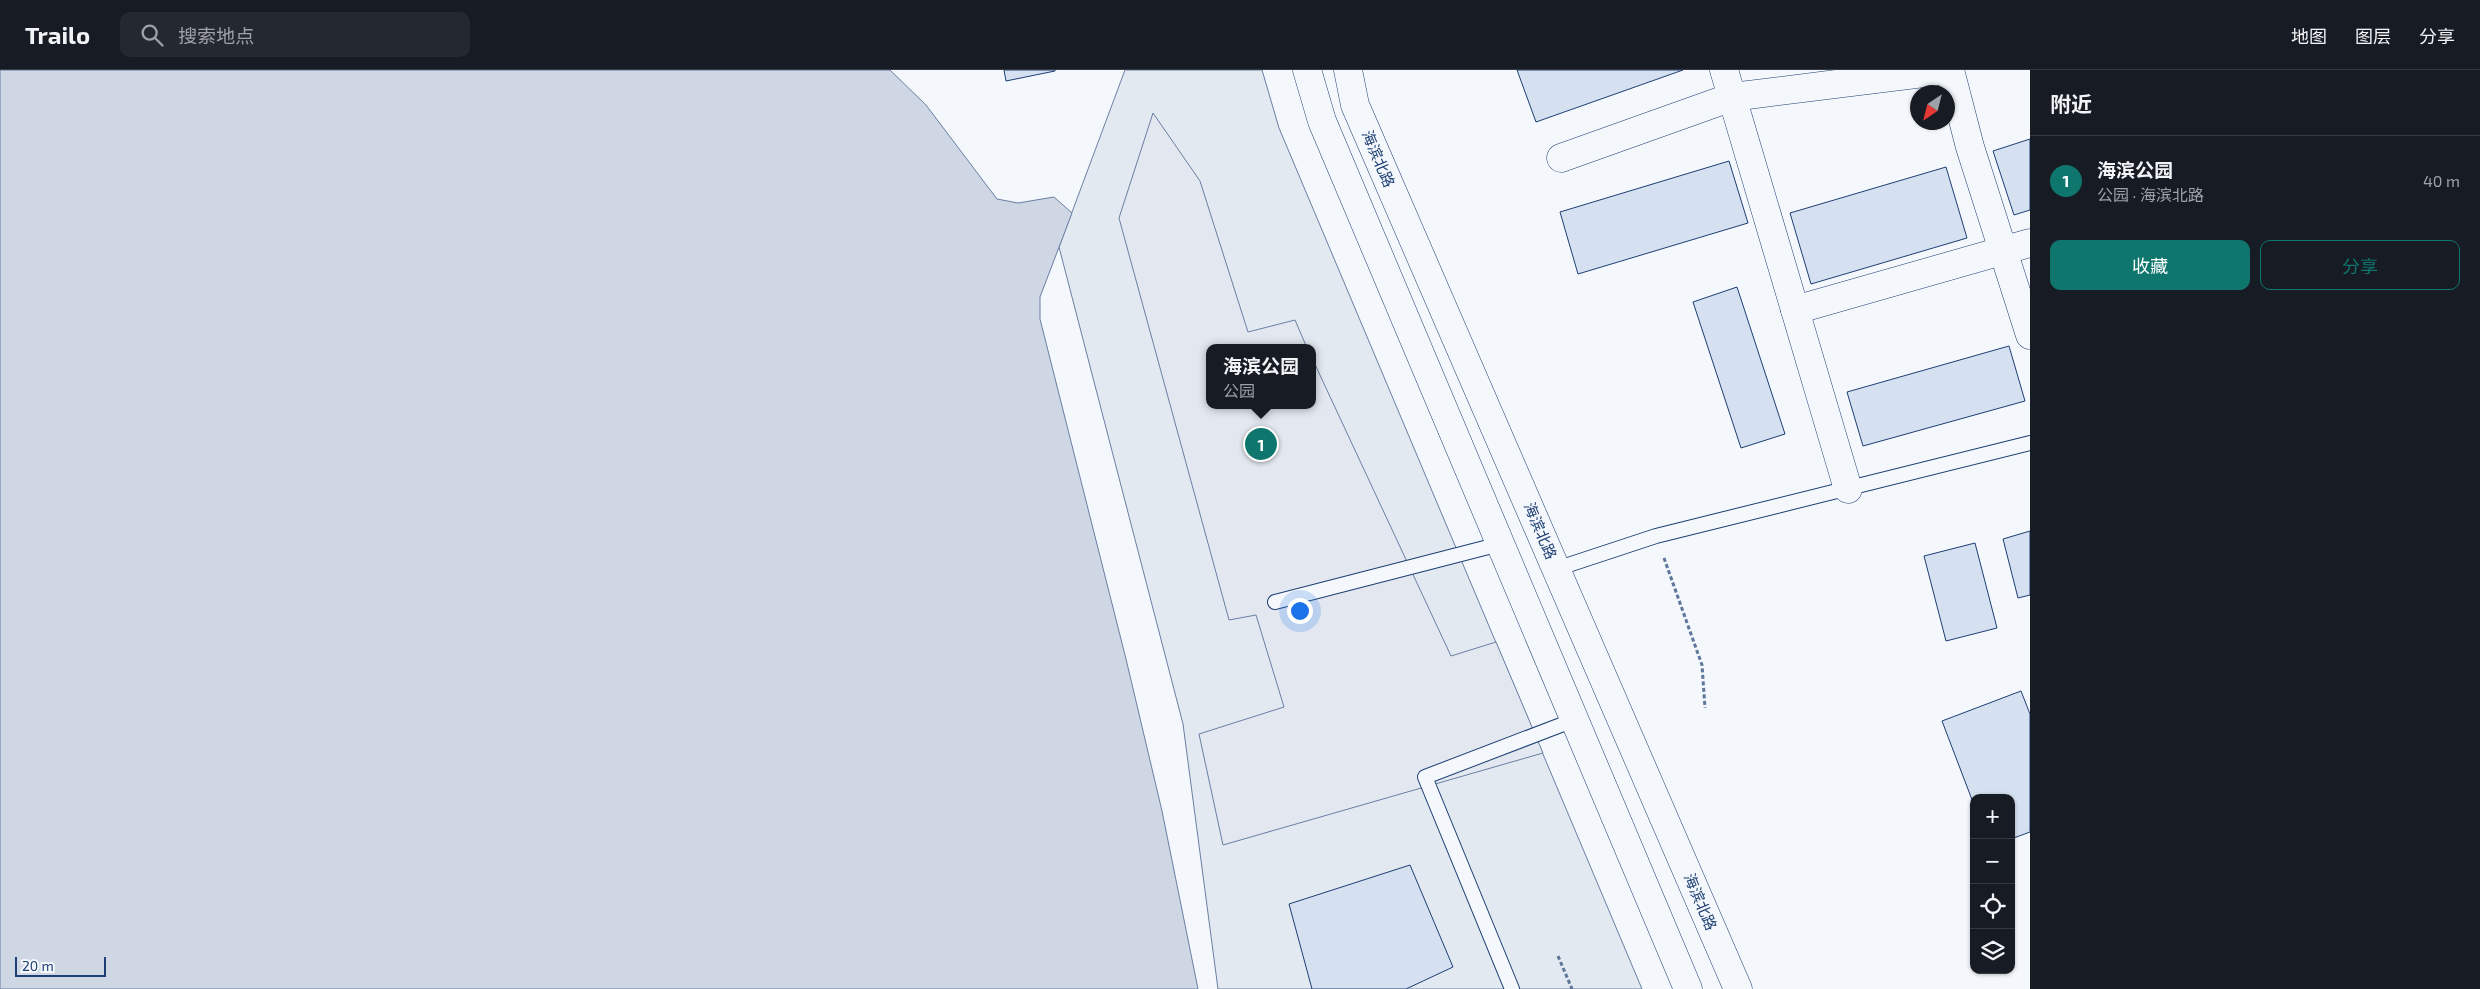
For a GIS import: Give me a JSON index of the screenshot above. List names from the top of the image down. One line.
{"streets":{"main road":["海滨北路"]},"scale_bar":"20 m","north":"bottom left","page":{"header":"Trailo","search":"搜索地点","nav":["地图","图层","分享"],"heading":"附近","list":[{"mark":"1","name":"海滨公园","note":"公园 · 海滨北路","value":"40 m"}],"buttons":["收藏","分享"],"popup":["海滨公园","公园"],"pins":"1","map_buttons":["+","−"],"scale":"20 m"}}
